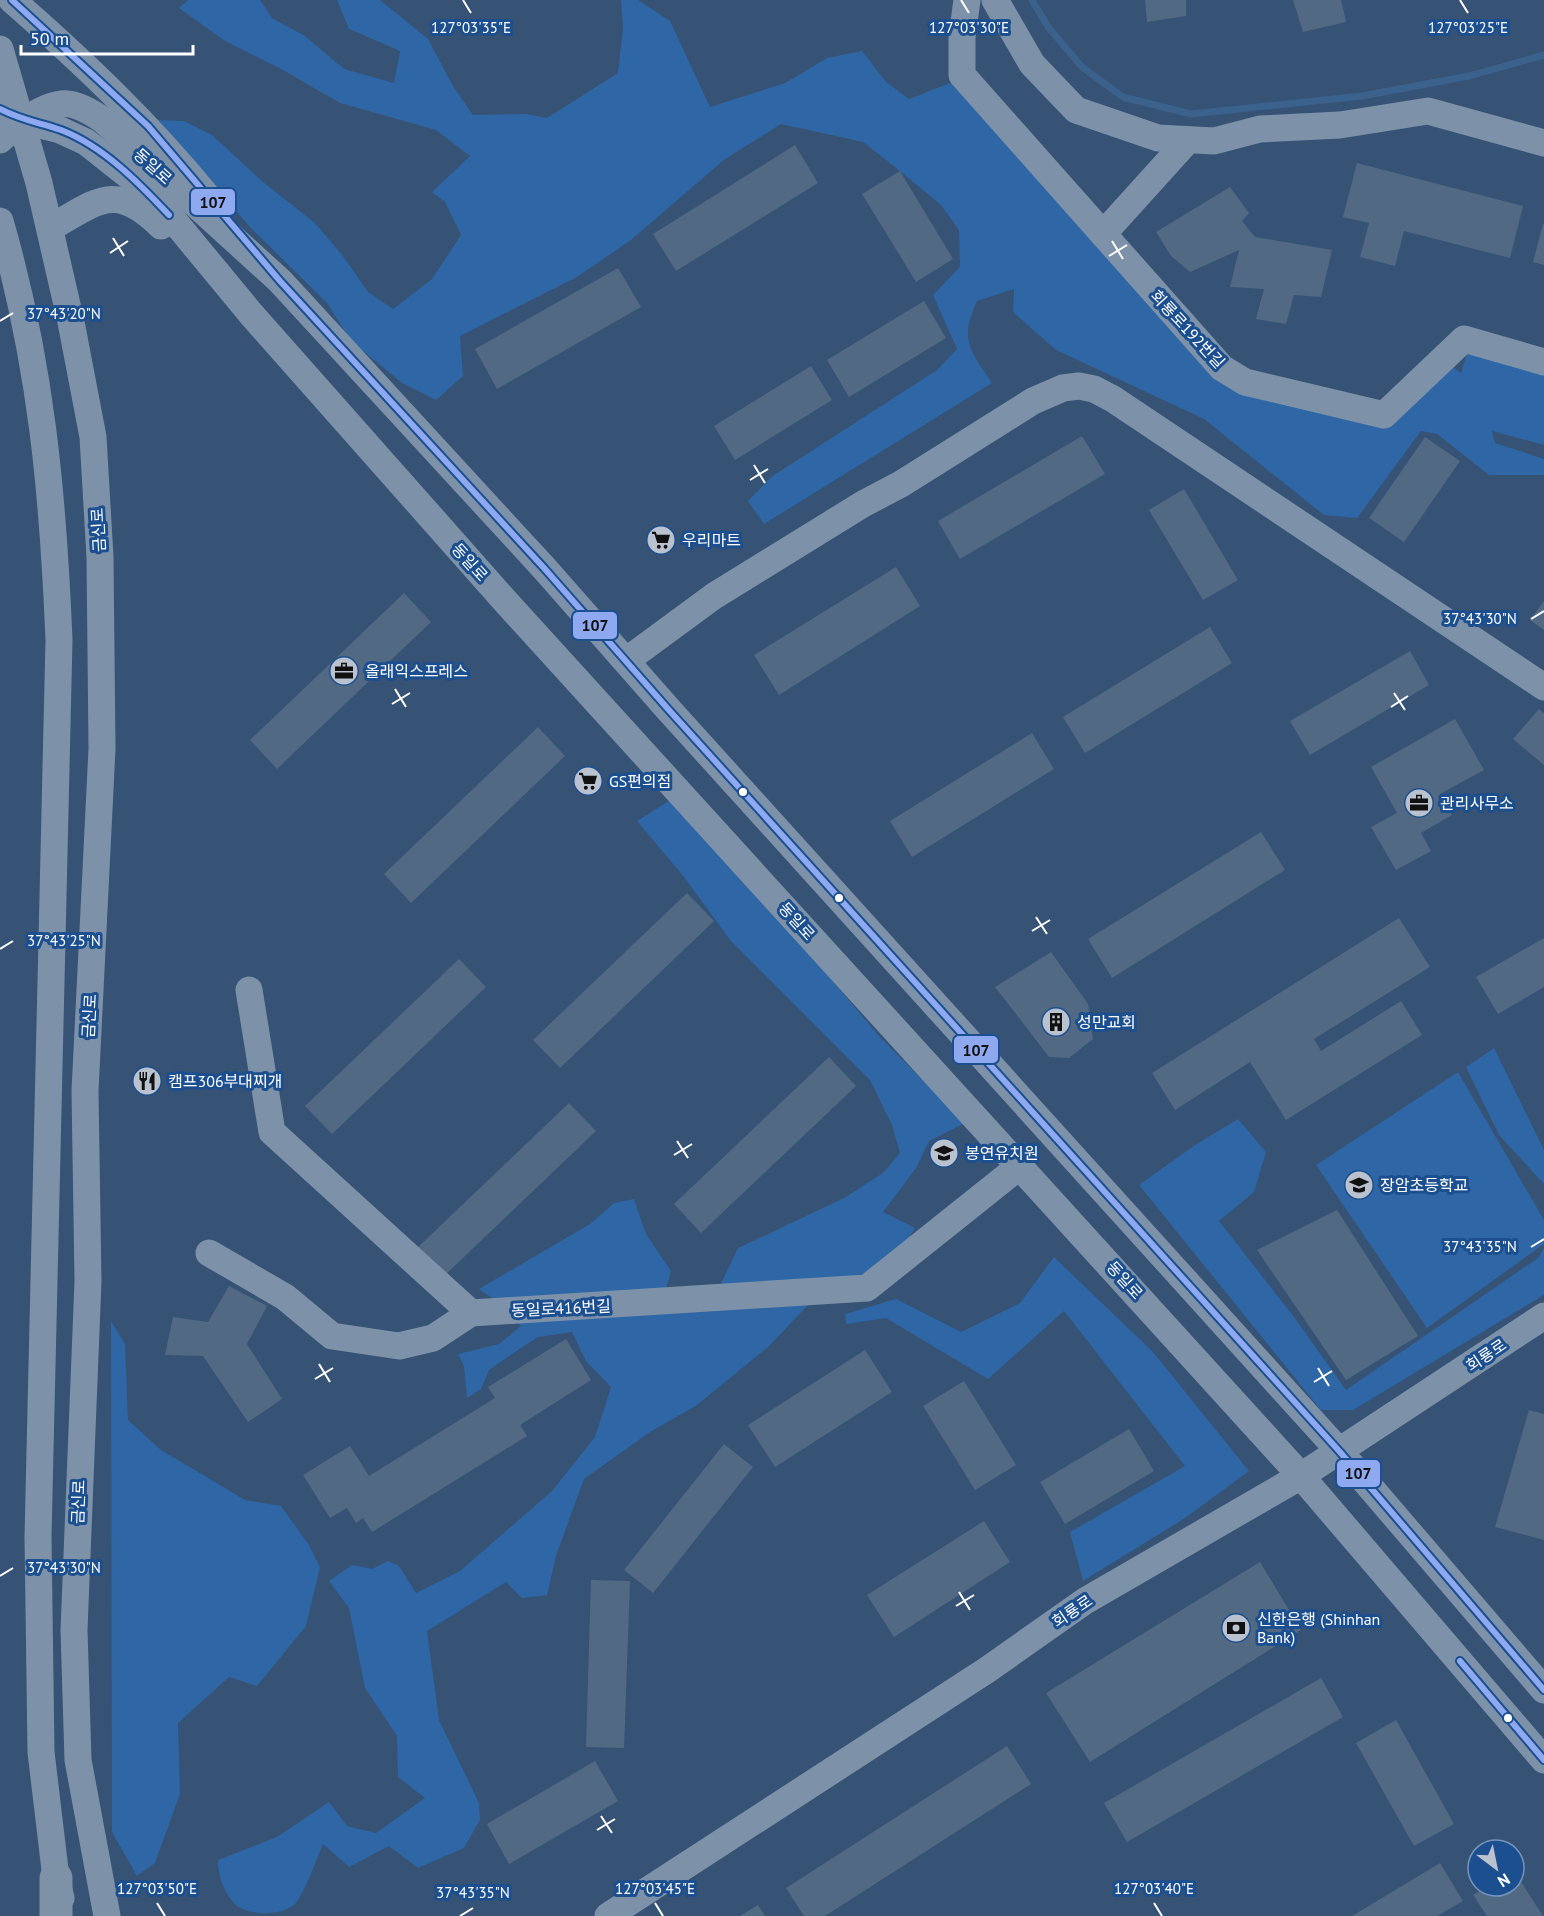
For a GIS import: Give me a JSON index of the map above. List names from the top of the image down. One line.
{"streets":{"street":["동일로","회룡로192번길","금신로","동일로416번길","회룡로"]},"crossings":[["동일로","금신로"],["동일로","동일로416번길"],["동일로","회룡로"]],"places":{"supermarket":["우리마트","GS편의점"],"office":["올래익스프레스","관리사무소"],"building":["성만교회"],"restaurant":["캠프306부대찌개"],"school or university":["봉연유치원","장암초등학교"],"bank":["신한은행 (Shinhan Bank)"]},"lines":["transit line 107"],"scale_bar":"50 m","north":"bottom right","coordinates":["127°03'35\"E","127°03'30\"E","127°03'25\"E","37°43'20\"N","37°43'30\"N","37°43'25\"N","37°43'35\"N","127°03'50\"E","127°03'45\"E","127°03'40\"E"]}
